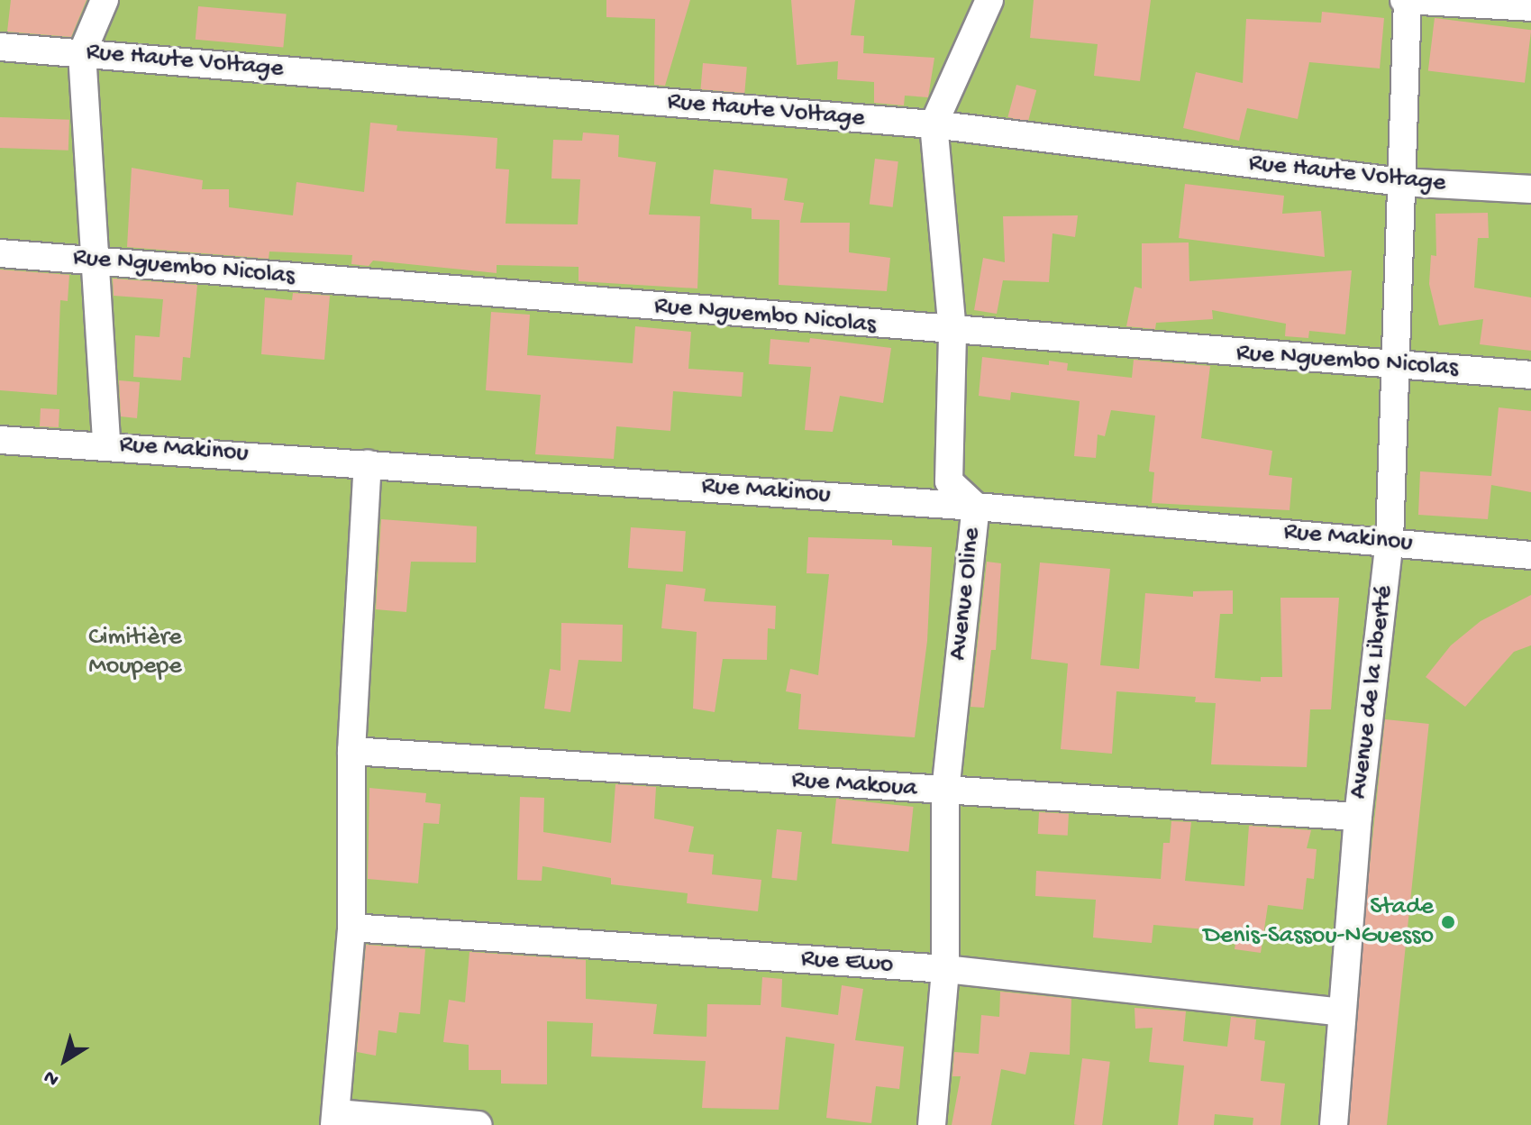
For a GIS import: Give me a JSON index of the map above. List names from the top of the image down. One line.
{"streets":{"street":["Rue Haute Voltage","Rue Nguembo Nicolas","Rue Makinou","Avenue Oline","Avenue de la Liberté","Rue Makoua","Rue Ewo"]},"crossings":[["Rue Haute Voltage","Avenue Oline"],["Rue Haute Voltage","Avenue de la Liberté"],["Rue Nguembo Nicolas","Avenue Oline"],["Rue Nguembo Nicolas","Avenue de la Liberté"],["Rue Makinou","Avenue Oline"],["Rue Makinou","Avenue de la Liberté"],["Avenue Oline","Rue Makoua"],["Avenue Oline","Rue Ewo"],["Avenue de la Liberté","Rue Makoua"],["Avenue de la Liberté","Rue Ewo"]],"parks":["Cimitière Moupepe"],"places":["Stade Denis-Sassou-NGuesso"],"north":"bottom left"}
